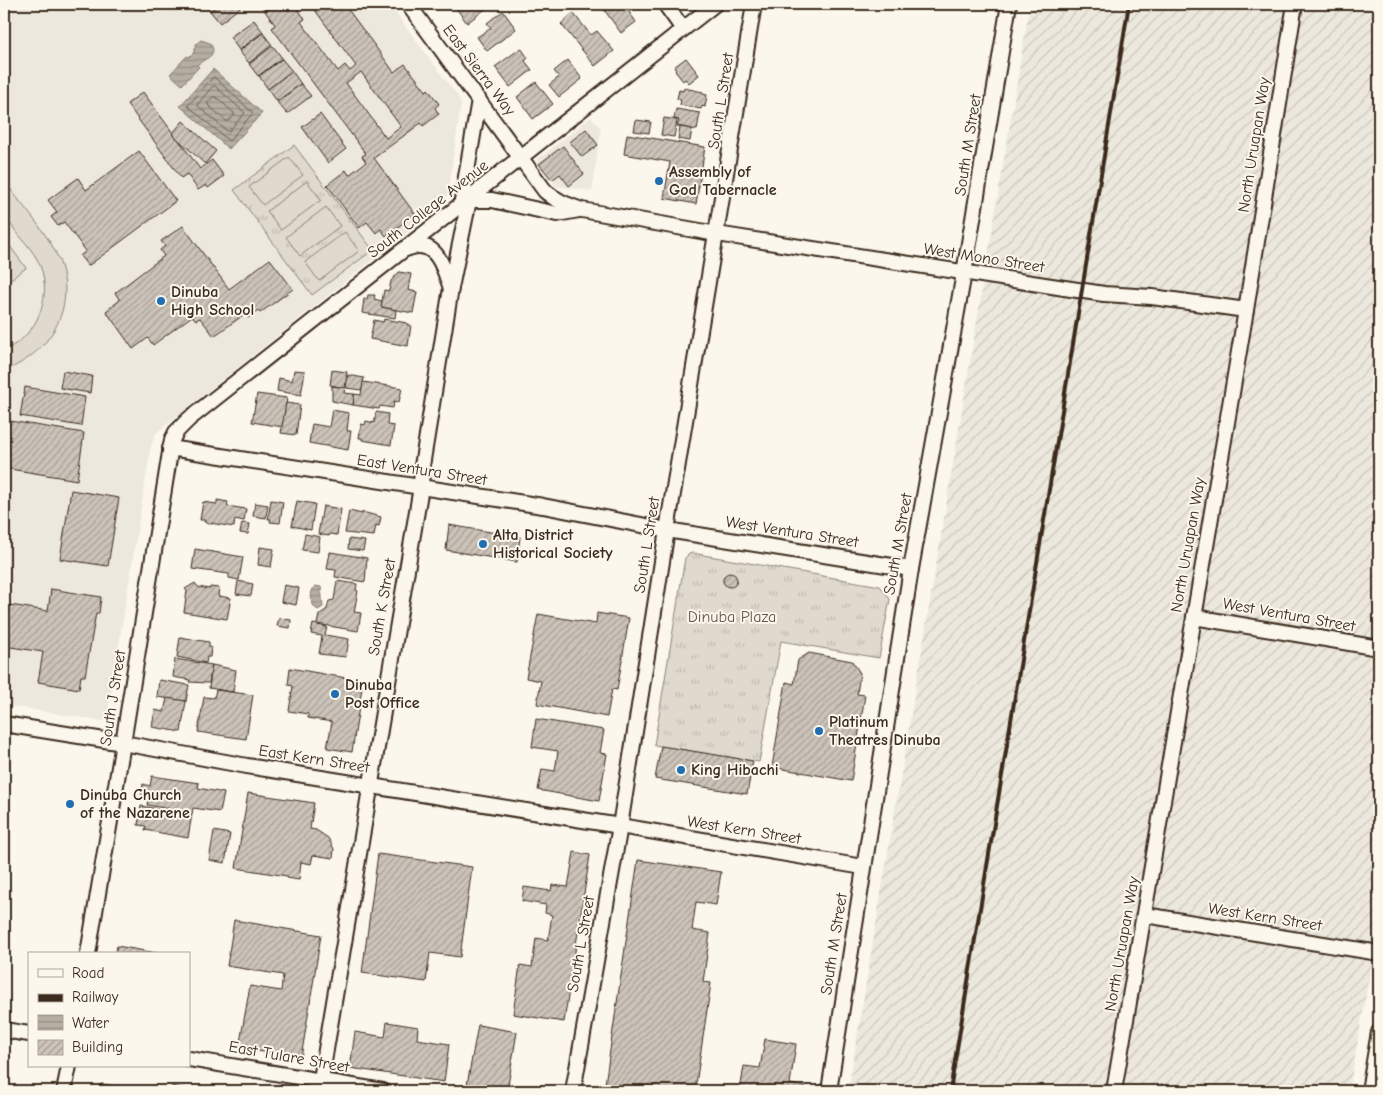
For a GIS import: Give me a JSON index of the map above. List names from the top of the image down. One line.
{"streets":{"street":["East Sierra Way","South L Street","South M Street","North Uruapan Way","South College Avenue","West Mono Street","East Ventura Street","West Ventura Street","South K Street","South J Street","East Kern Street","West Kern Street","East Tulare Street"]},"crossings":[["East Sierra Way","South College Avenue"],["East Sierra Way","West Mono Street"],["East Sierra Way","South K Street"],["South L Street","West Mono Street"],["South L Street","East Ventura Street"],["South L Street","West Ventura Street"],["South L Street","East Kern Street"],["South L Street","West Kern Street"],["South M Street","West Mono Street"],["South M Street","West Ventura Street"],["South M Street","West Kern Street"],["North Uruapan Way","West Mono Street"],["North Uruapan Way","West Ventura Street"],["North Uruapan Way","West Kern Street"],["South College Avenue","East Ventura Street"],["South College Avenue","South K Street"],["South College Avenue","South J Street"],["East Ventura Street","West Ventura Street"],["East Ventura Street","South K Street"],["East Ventura Street","South J Street"],["South K Street","East Kern Street"],["South K Street","East Tulare Street"],["South J Street","East Kern Street"],["East Kern Street","West Kern Street"]],"parks":["Dinuba Plaza"],"places":["Assembly of God Tabernacle","Dinuba High School","Alta District Historical Society","Dinuba Post Office","Platinum Theatres Dinuba","King Hibachi","Dinuba Church of the Nazarene"],"legend":["Road","Railway","Water","Building"]}
